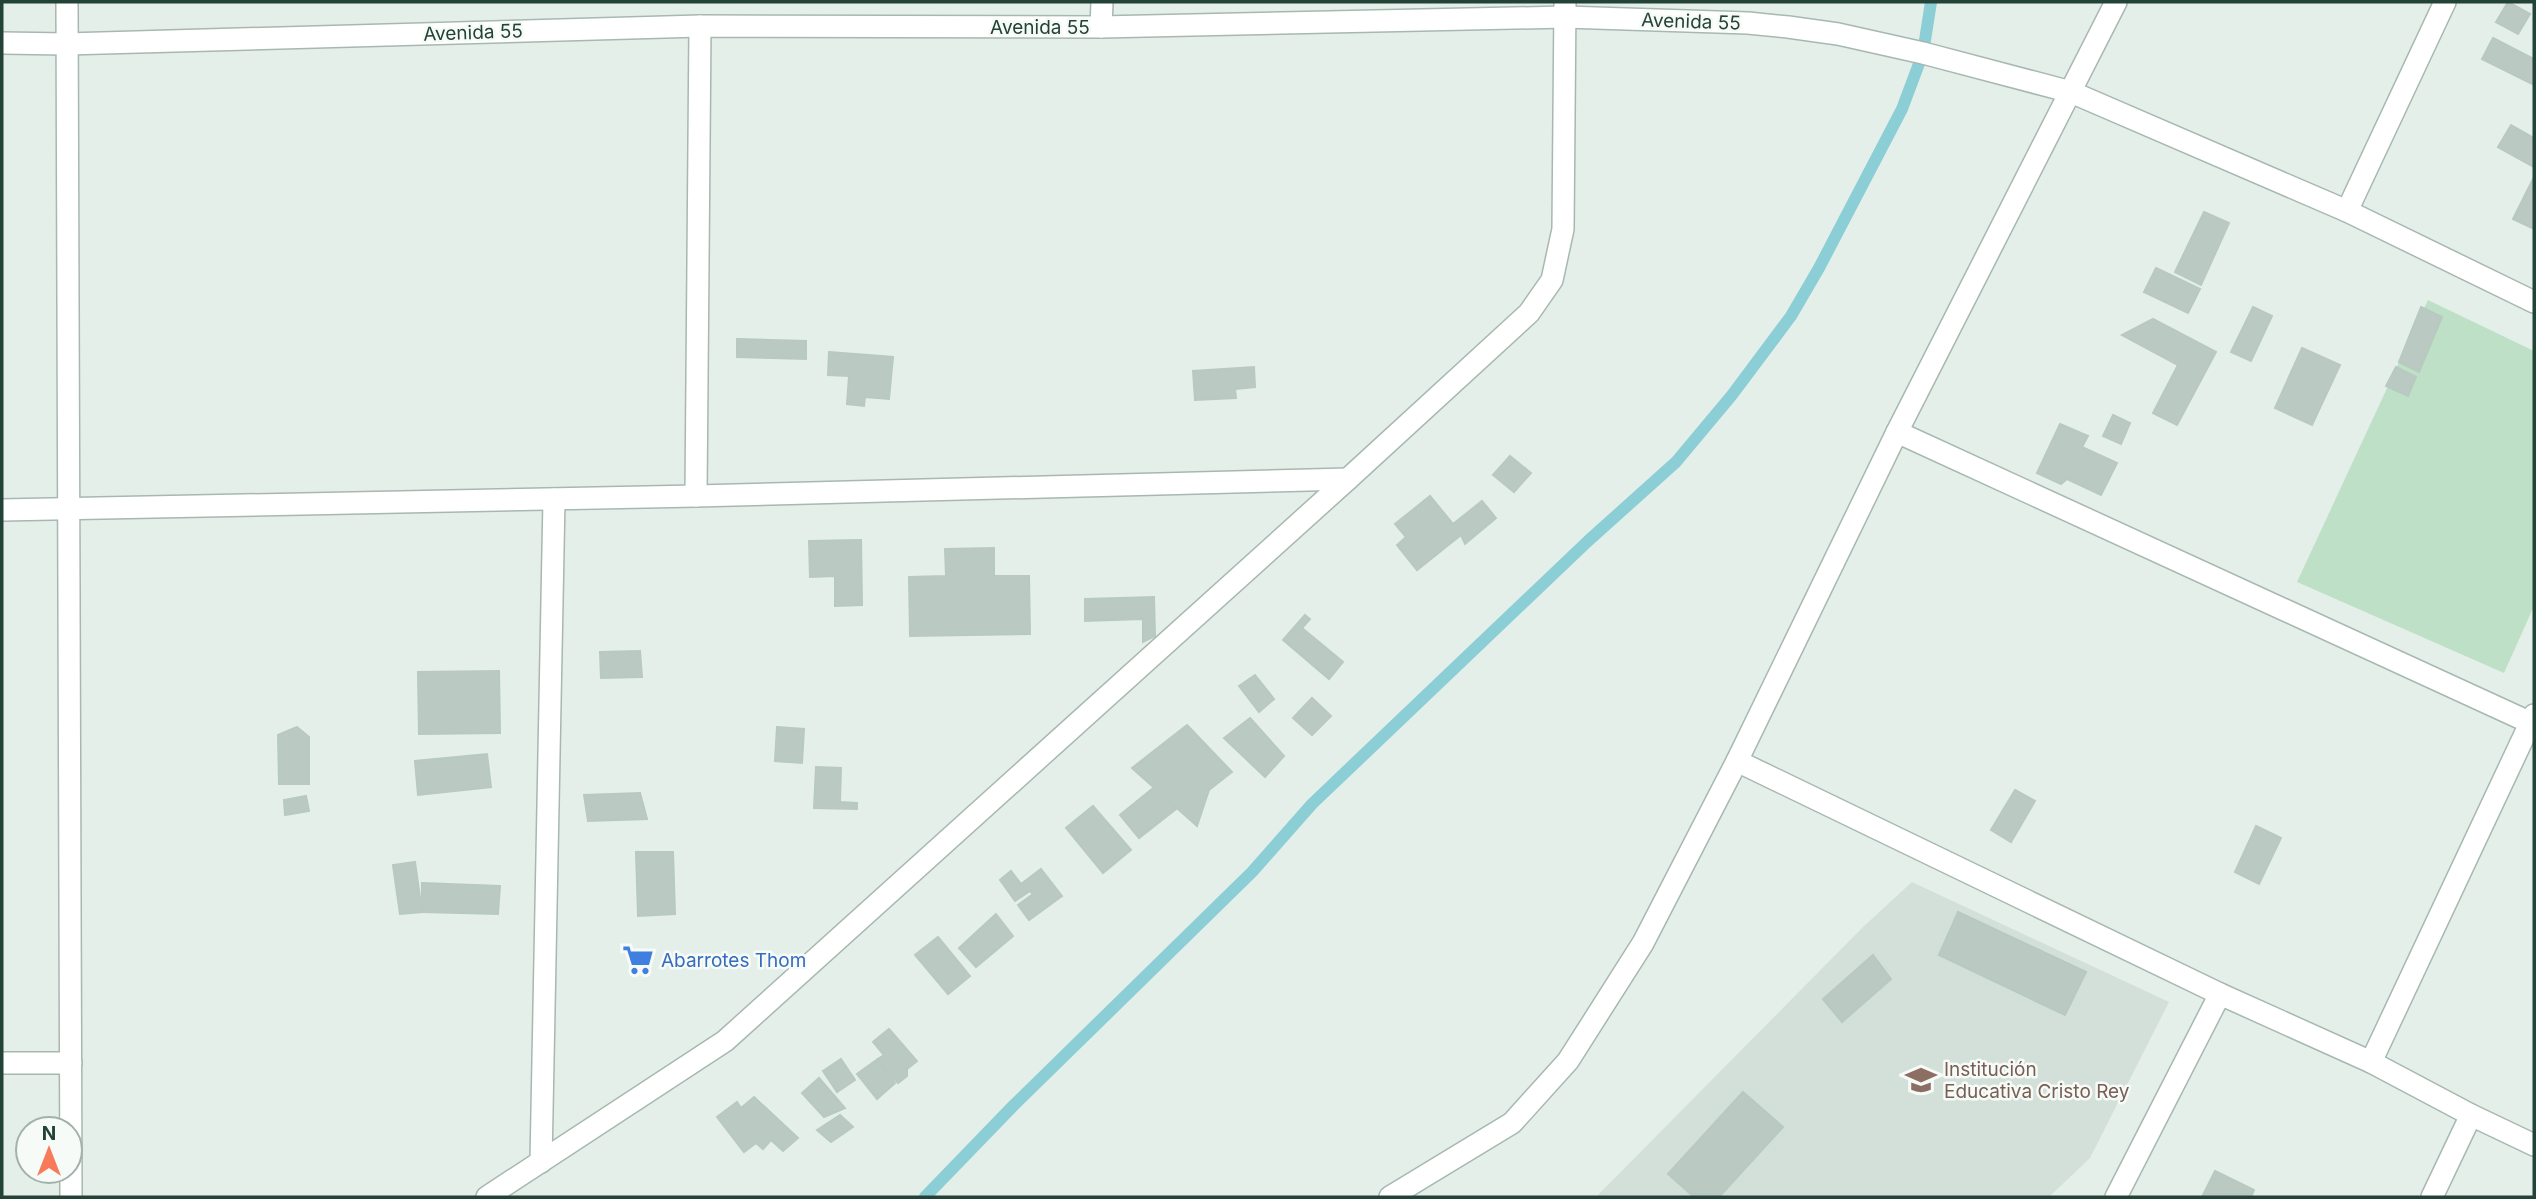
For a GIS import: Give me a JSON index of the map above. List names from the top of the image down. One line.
{"streets":{"street":["Avenida 55"]},"places":{"supermarket":["Abarrotes Thom"],"school or university":["Institución Educativa Cristo Rey"]},"north":"top"}
